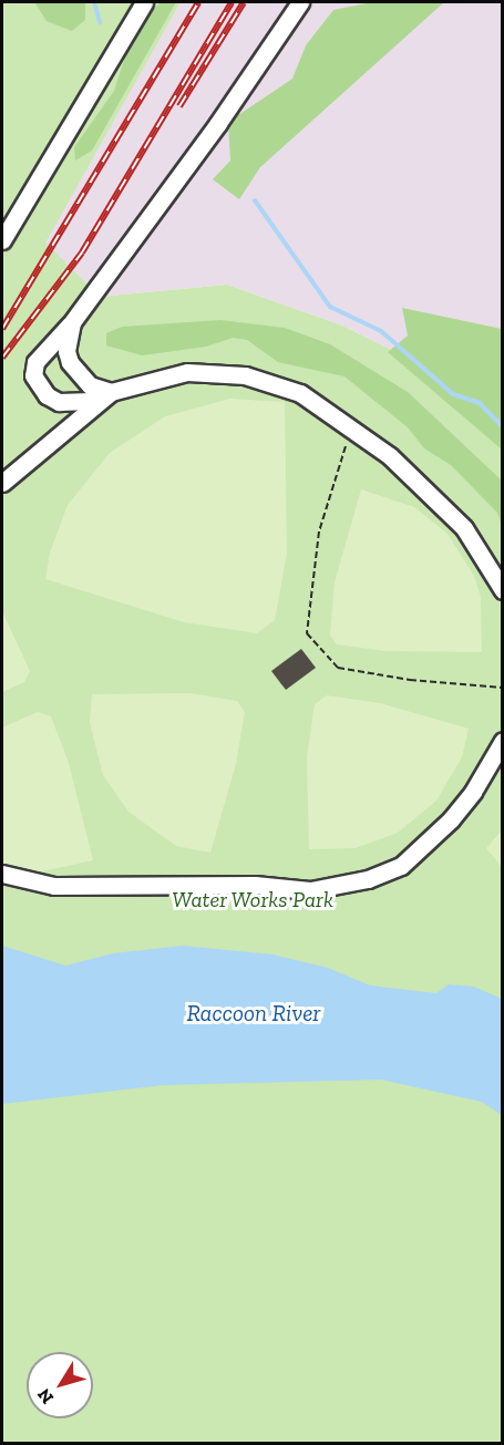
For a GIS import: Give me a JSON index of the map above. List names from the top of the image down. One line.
{"water":["Raccoon River"],"parks":["Water Works Park"],"north":"bottom left"}
